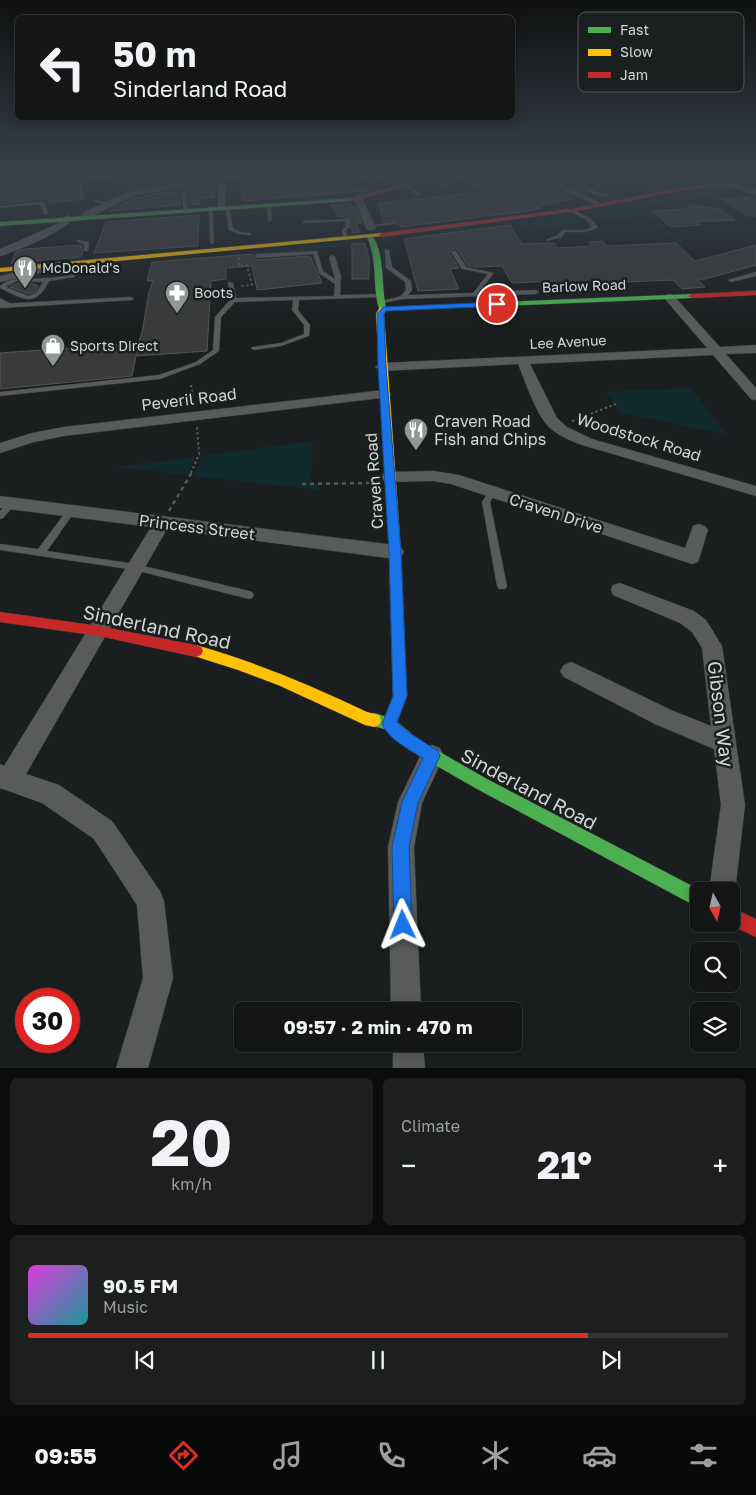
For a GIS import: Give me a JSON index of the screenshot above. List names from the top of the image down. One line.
{"streets":{"street":["Barlow Road","Lee Avenue","Peveril Road","Woodstock Road","Craven Road","Craven Drive","Princess Street","Sinderland Road","Gibson Way"]},"crossings":[["Barlow Road","Craven Road"],["Lee Avenue","Woodstock Road"],["Lee Avenue","Craven Road"],["Peveril Road","Craven Road"],["Craven Road","Craven Drive"],["Craven Road","Princess Street"],["Craven Road","Sinderland Road"]],"places":{"restaurant":["McDonald's","Craven Road Fish and Chips"],"pharmacy":["Boots"],"shop":["Sports Direct"]},"legend":["Fast","Slow","Jam"],"north":"bottom","page":{"turn":["50 m","Sinderland Road"],"limit":"30","trip":"09:57 · 2 min · 470 m","tile":[["20","km/h"],"Climate"],"heat":["−","21°","+"],"song":["90.5 FM","Music"],"tabs":"09:55"}}
